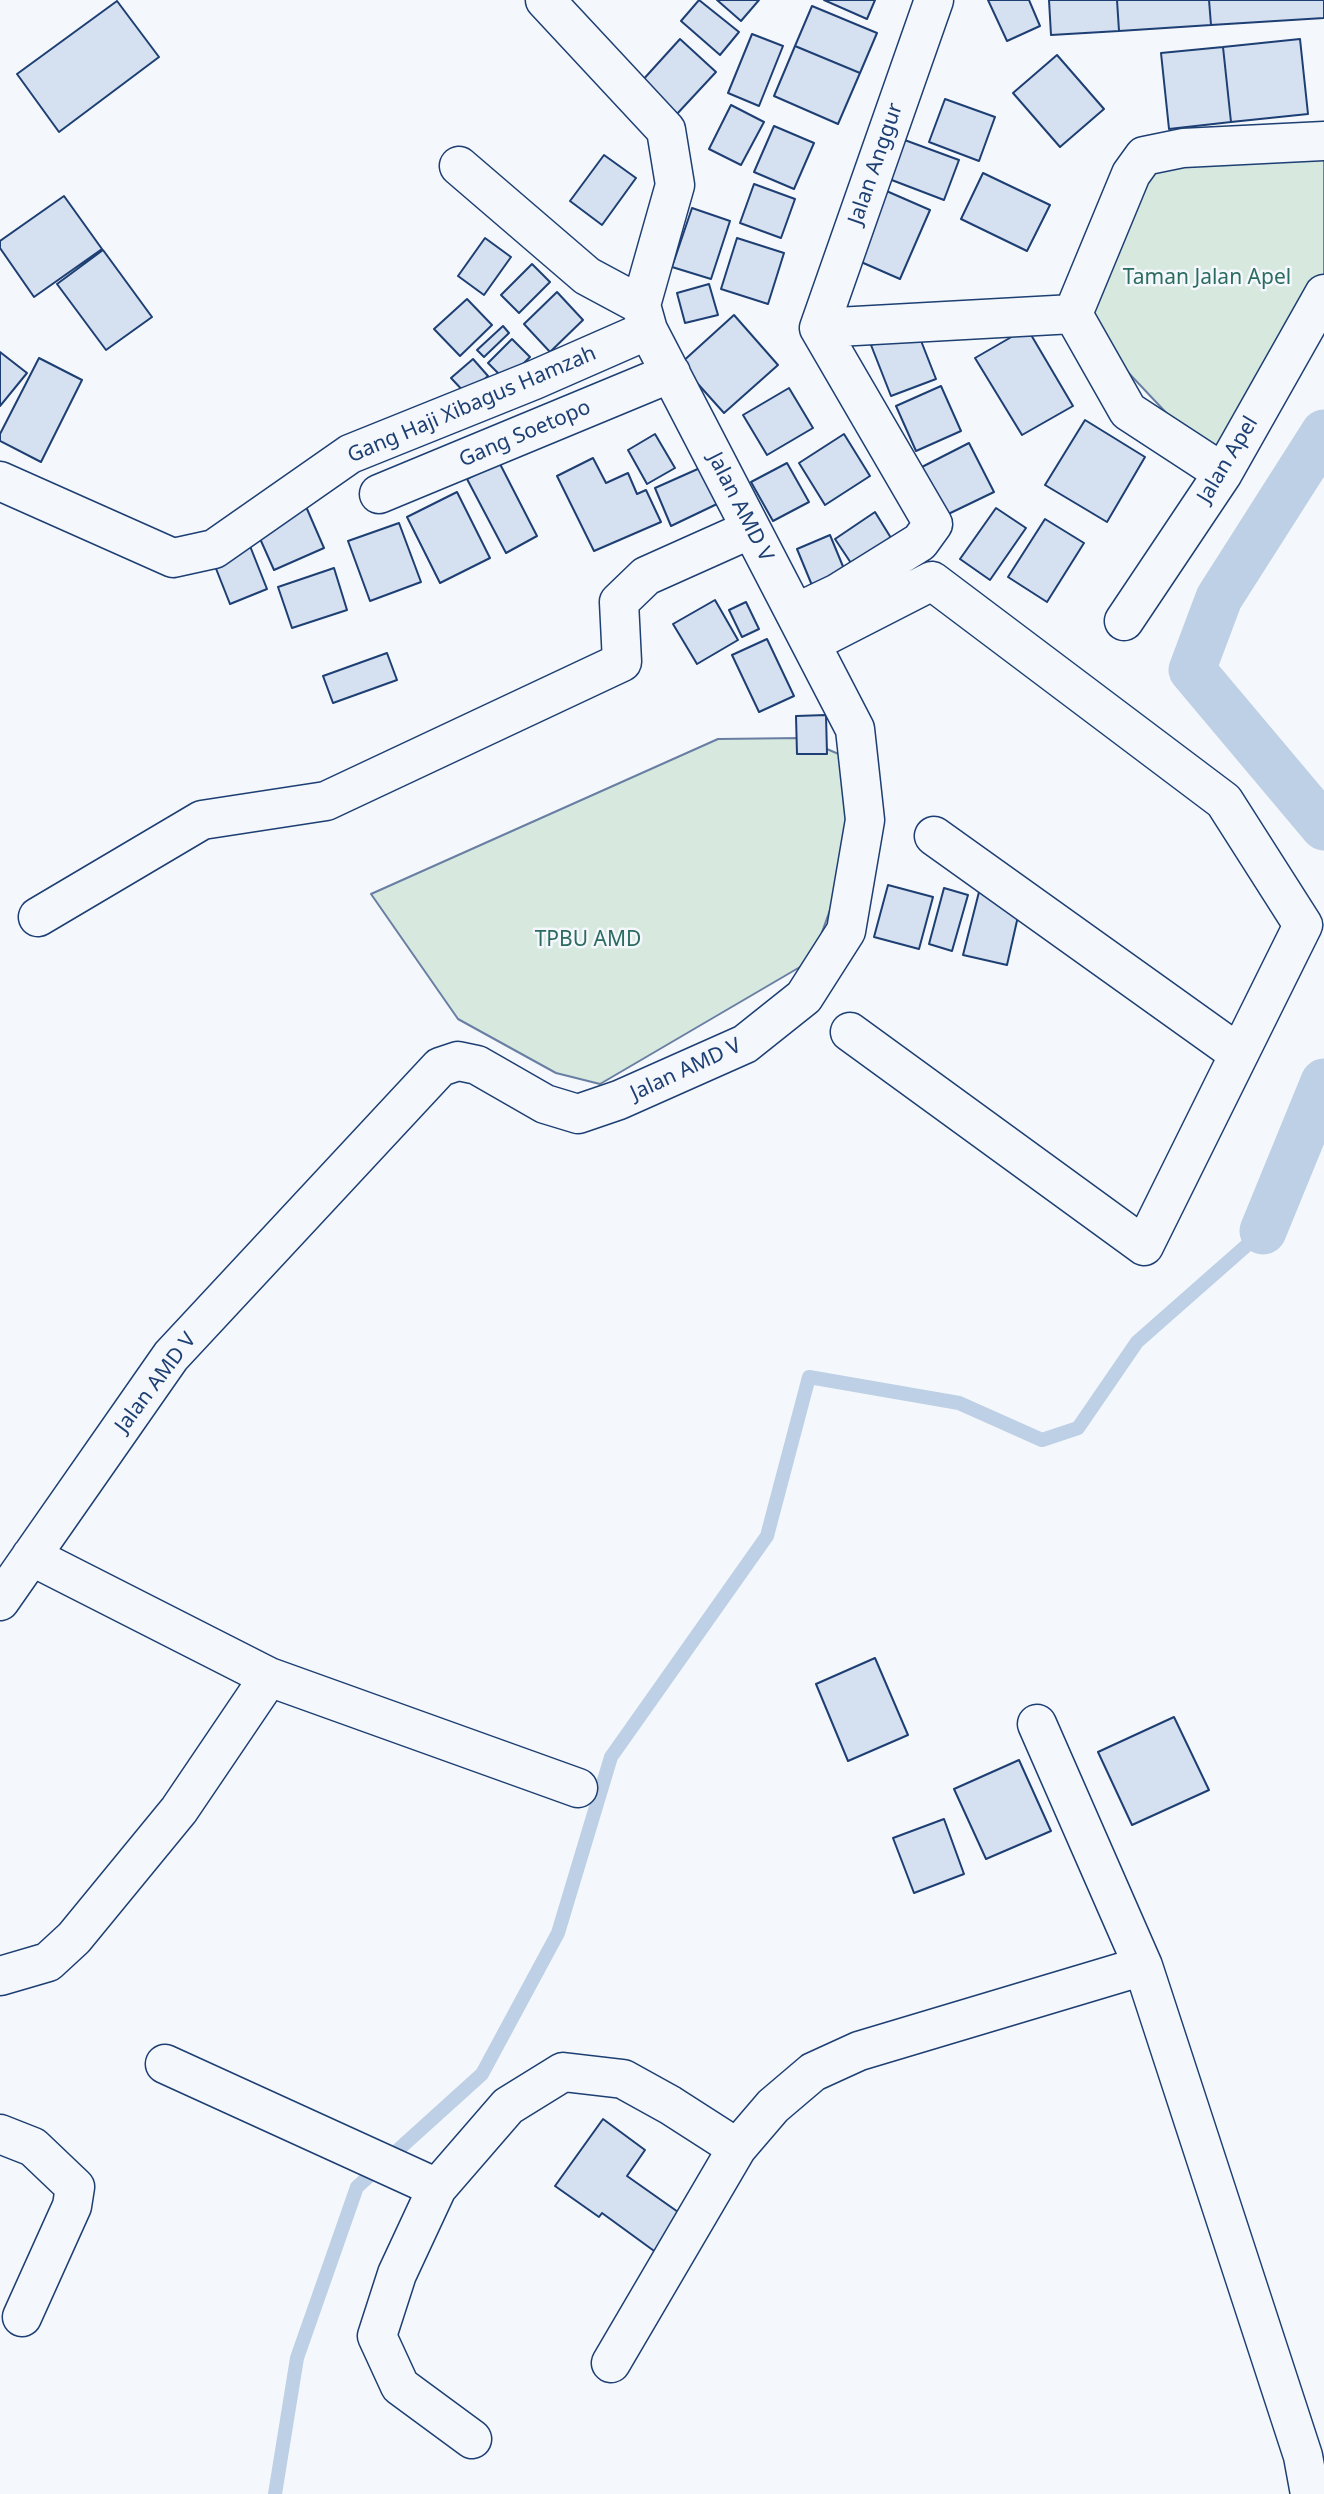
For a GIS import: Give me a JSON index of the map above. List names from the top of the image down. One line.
{"streets":{"street":["Jalan Anggur","Gang Haji Xibagus Hamzah","Gang Soetopo","Jalan Apel","Jalan AMD V"]},"crossings":[["Gang Haji Xibagus Hamzah","Jalan AMD V"],["Gang Soetopo","Jalan AMD V"]],"parks":["Taman Jalan Apel","TPBU AMD"]}
